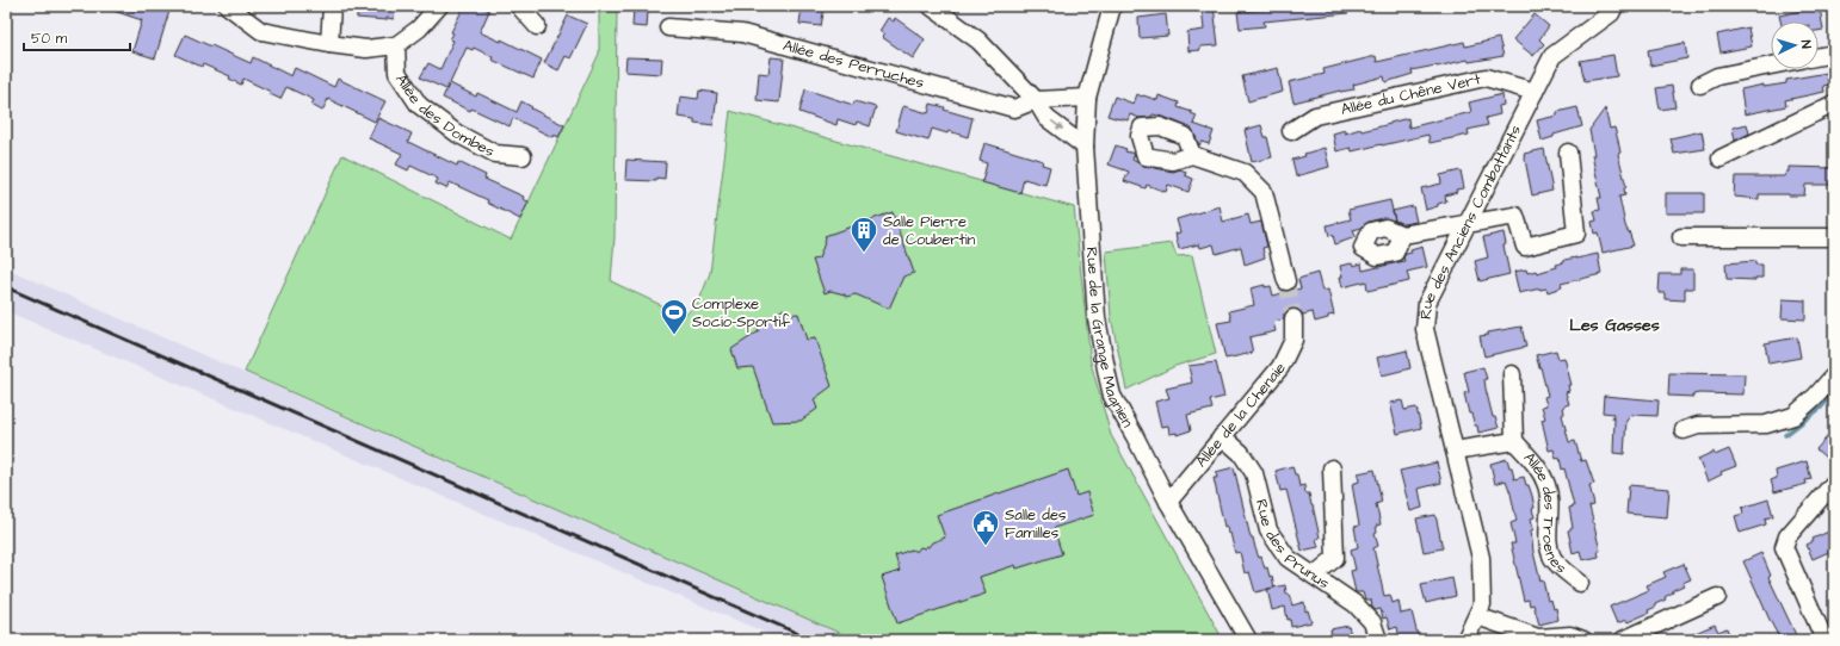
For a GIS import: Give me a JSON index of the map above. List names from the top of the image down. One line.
{"streets":{"street":["Allée des Perruches","Allée du Chêne Vert","Allée des Dombes","Rue des Anciens Combattants","Rue de la Grange Magnien","Allée de la Chenaie","Allée des Troenes","Rue des Prunus"]},"crossings":[["Allée des Perruches","Rue de la Grange Magnien"],["Allée du Chêne Vert","Rue des Anciens Combattants"],["Rue des Anciens Combattants","Allée des Troenes"],["Rue de la Grange Magnien","Allée de la Chenaie"],["Allée de la Chenaie","Rue des Prunus"]],"districts":["Les Gasses"],"places":{"building":["Salle Pierre de Coubertin"],"sports":["Complexe Socio-Sportif"],"public building":["Salle des Familles"]},"scale_bar":"50 m","north":"right"}
